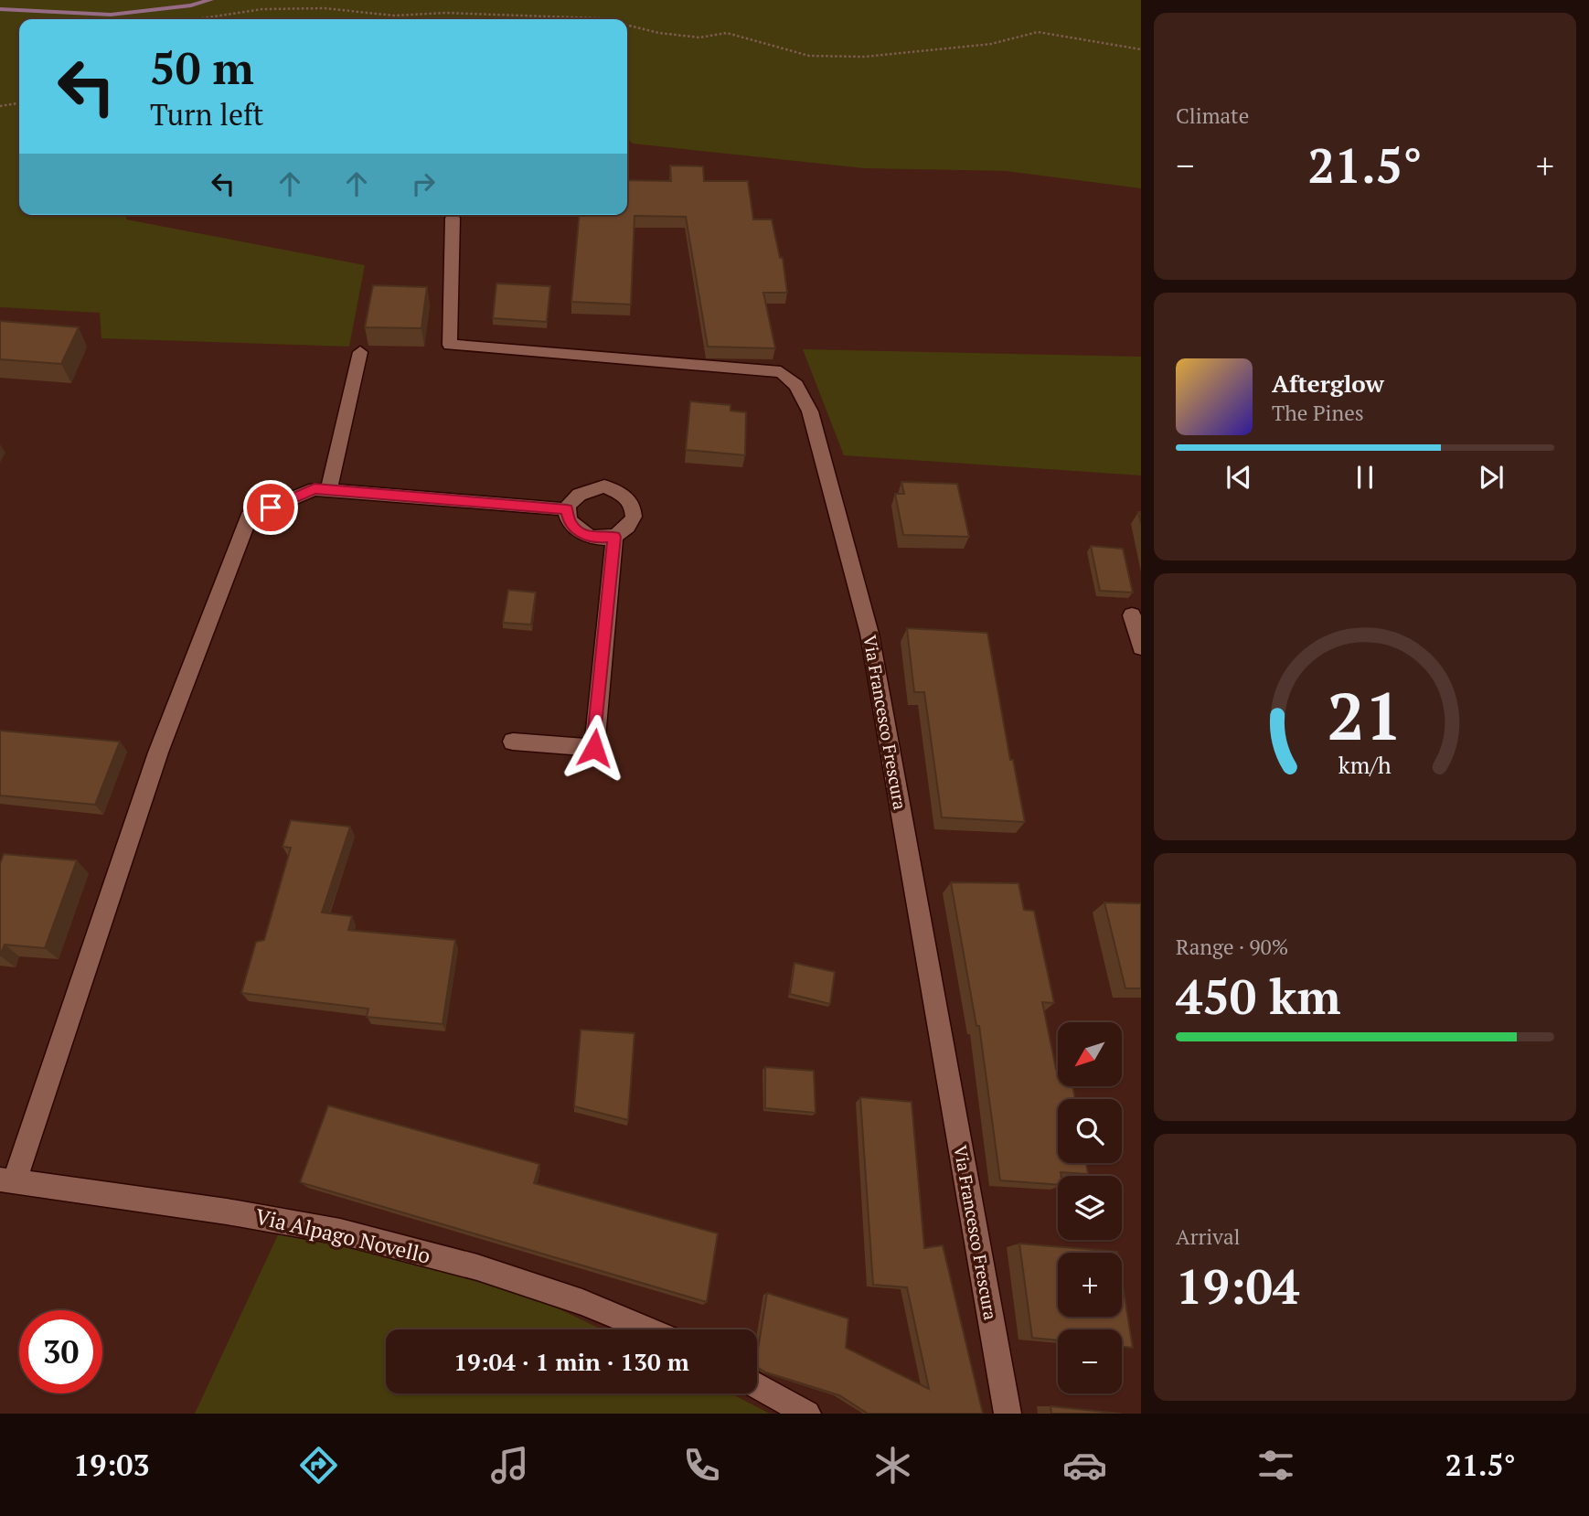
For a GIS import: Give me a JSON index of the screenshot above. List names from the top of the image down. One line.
{"streets":{"street":["Via Francesco Frescura","Via Alpago Novello"]},"north":"bottom left","page":{"tile":["Climate",["Range · 90%","450 km"],["Arrival","19:04"]],"turn":["50 m","Turn left"],"heat":["−","21.5°","+"],"song":["Afterglow","The Pines"],"map_buttons":["+","−"],"limit":"30","trip":"19:04 · 1 min · 130 m","tabs":["19:03","21.5°"],"gauge":["21","km/h"]}}
